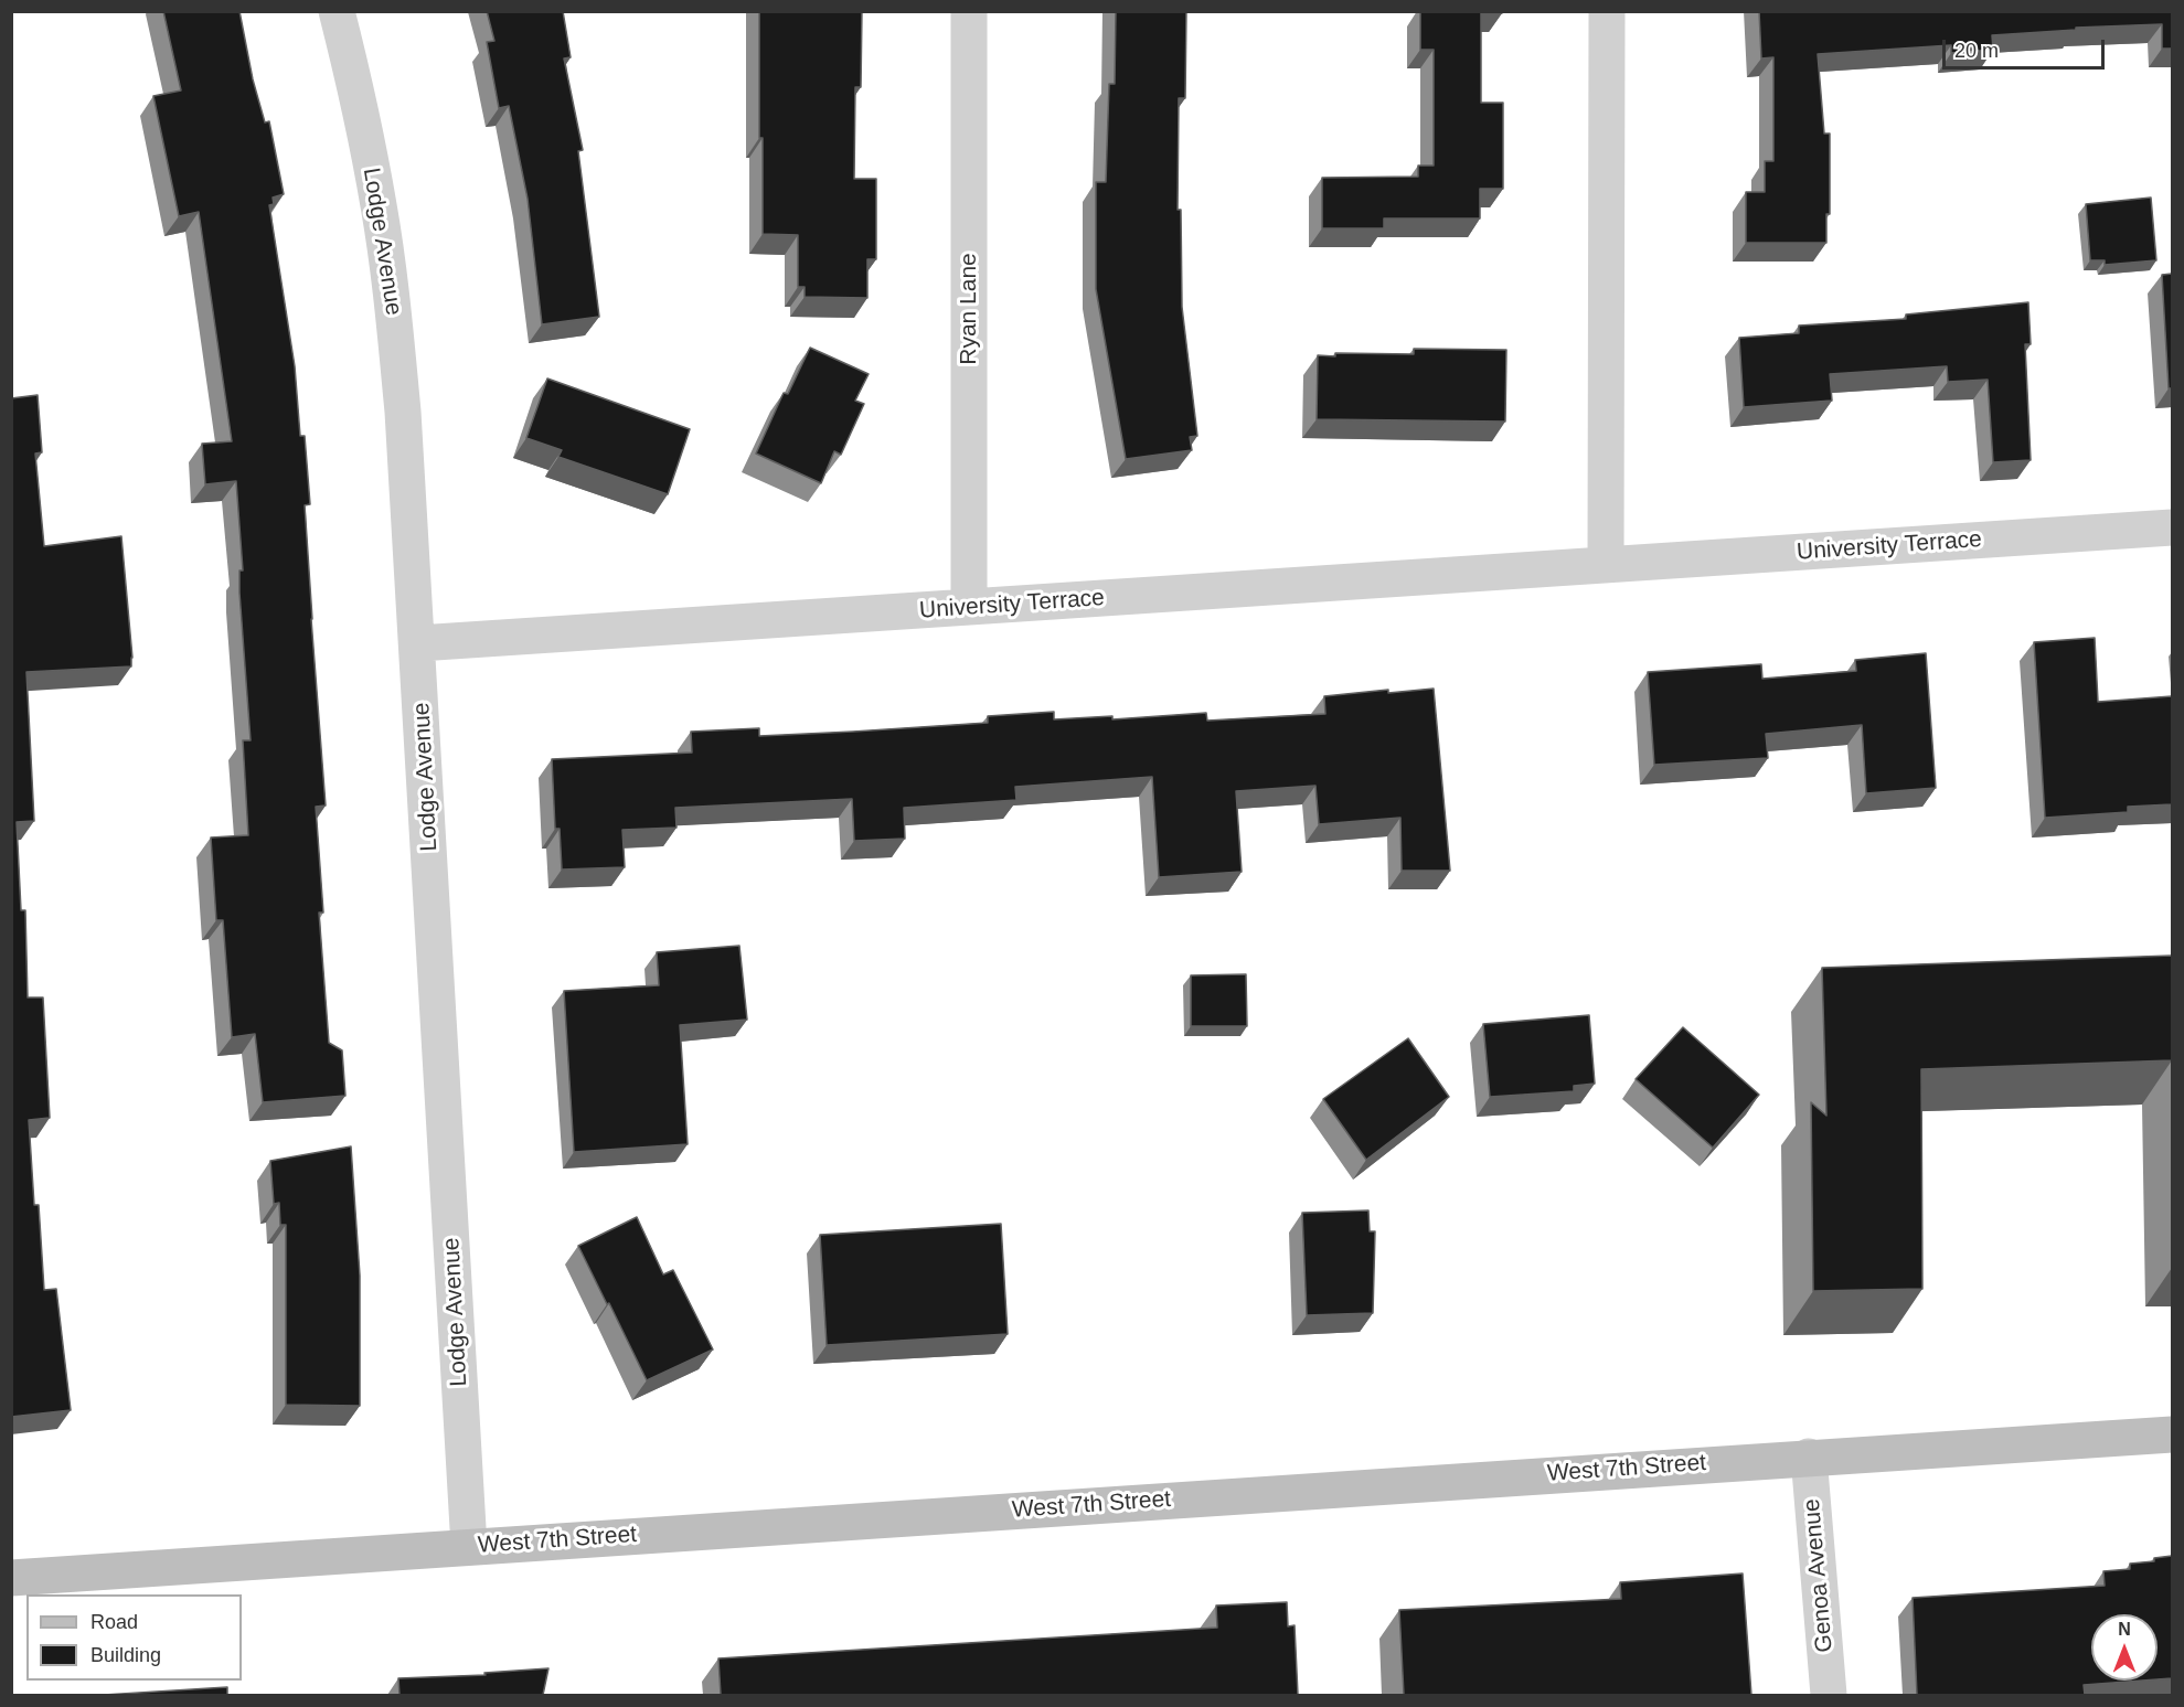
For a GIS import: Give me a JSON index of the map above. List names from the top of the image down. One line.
{"streets":{"main road":["West 7th Street"],"street":["Lodge Avenue","Ryan Lane","University Terrace","Genoa Avenue"]},"crossings":[["Lodge Avenue","University Terrace"],["Lodge Avenue","West 7th Street"],["Ryan Lane","University Terrace"],["West 7th Street","Genoa Avenue"]],"legend":["Road","Building"],"scale_bar":"20 m","north":"top"}
